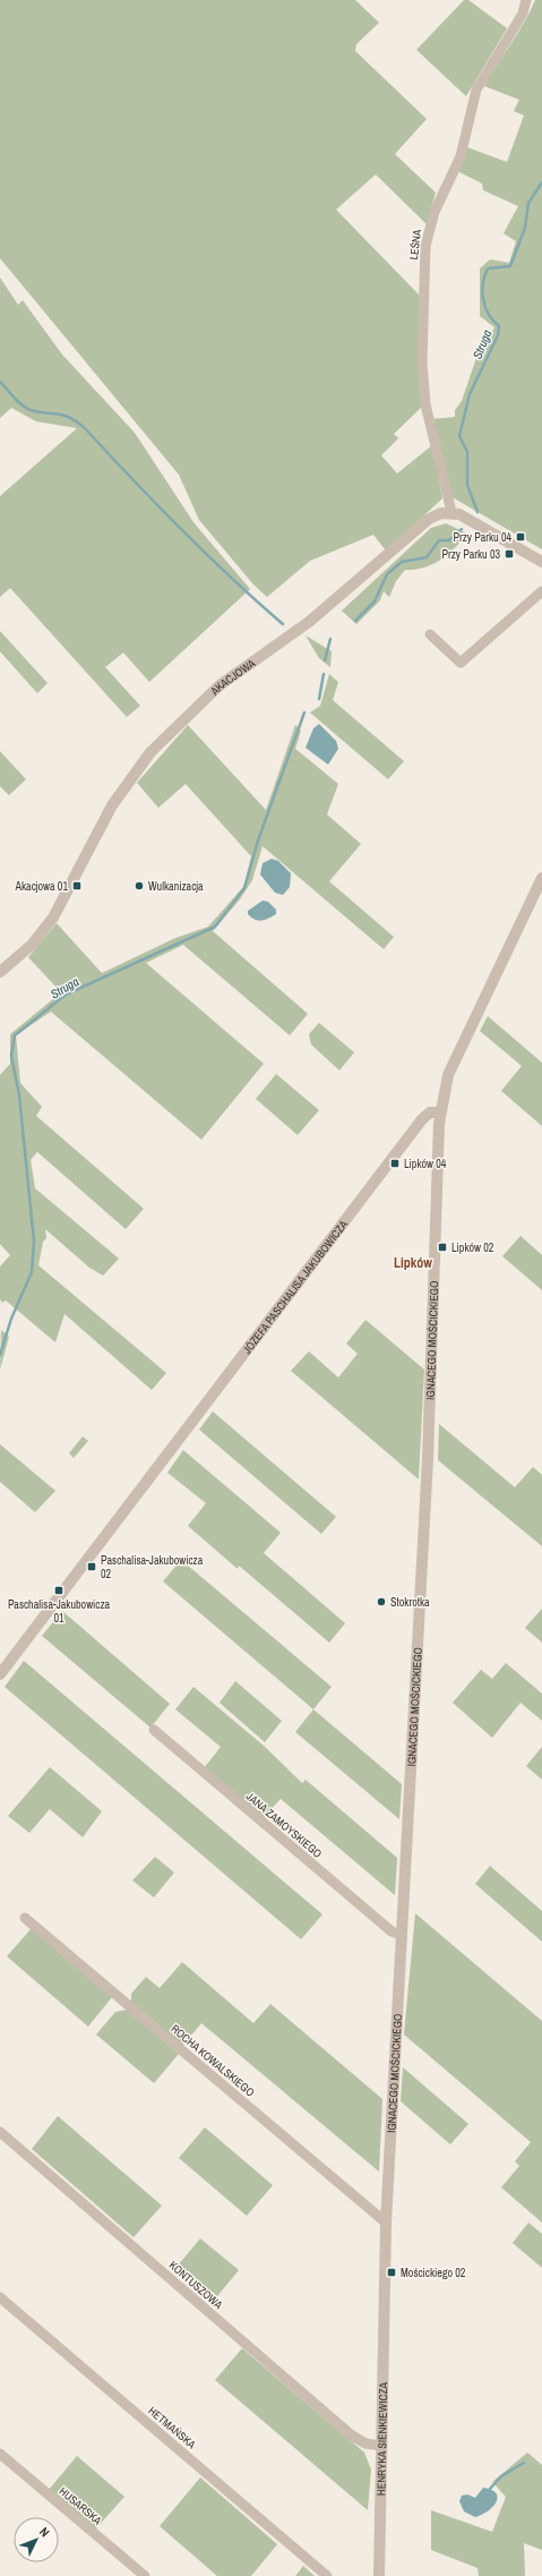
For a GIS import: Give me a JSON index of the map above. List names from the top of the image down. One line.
{"streets":{"street":["LEŚNA","AKACJOWA","JÓZEFA PASCHALISA JAKUBOWICZA","IGNACEGO MOŚCICKIEGO","JANA ZAMOYSKIEGO","ROCHA KOWALSKIEGO","KONTUSZOWA","HETMAŃSKA","HENRYKA SIENKIEWICZA","HUSARSKA"]},"crossings":[["LEŚNA","AKACJOWA"],["JÓZEFA PASCHALISA JAKUBOWICZA","IGNACEGO MOŚCICKIEGO"],["IGNACEGO MOŚCICKIEGO","JANA ZAMOYSKIEGO"],["IGNACEGO MOŚCICKIEGO","ROCHA KOWALSKIEGO"],["IGNACEGO MOŚCICKIEGO","HENRYKA SIENKIEWICZA"],["KONTUSZOWA","HENRYKA SIENKIEWICZA"]],"districts":["Lipków"],"water":["Struga"],"places":{"transit":["Przy Parku 04","Przy Parku 03","Akacjowa 01","Lipków 04","Lipków 02","Paschalisa-Jakubowicza 02","Paschalisa-Jakubowicza 01","Mościckiego 02"],"other":["Wulkanizacja","Stokrotka"]},"north":"top right"}
